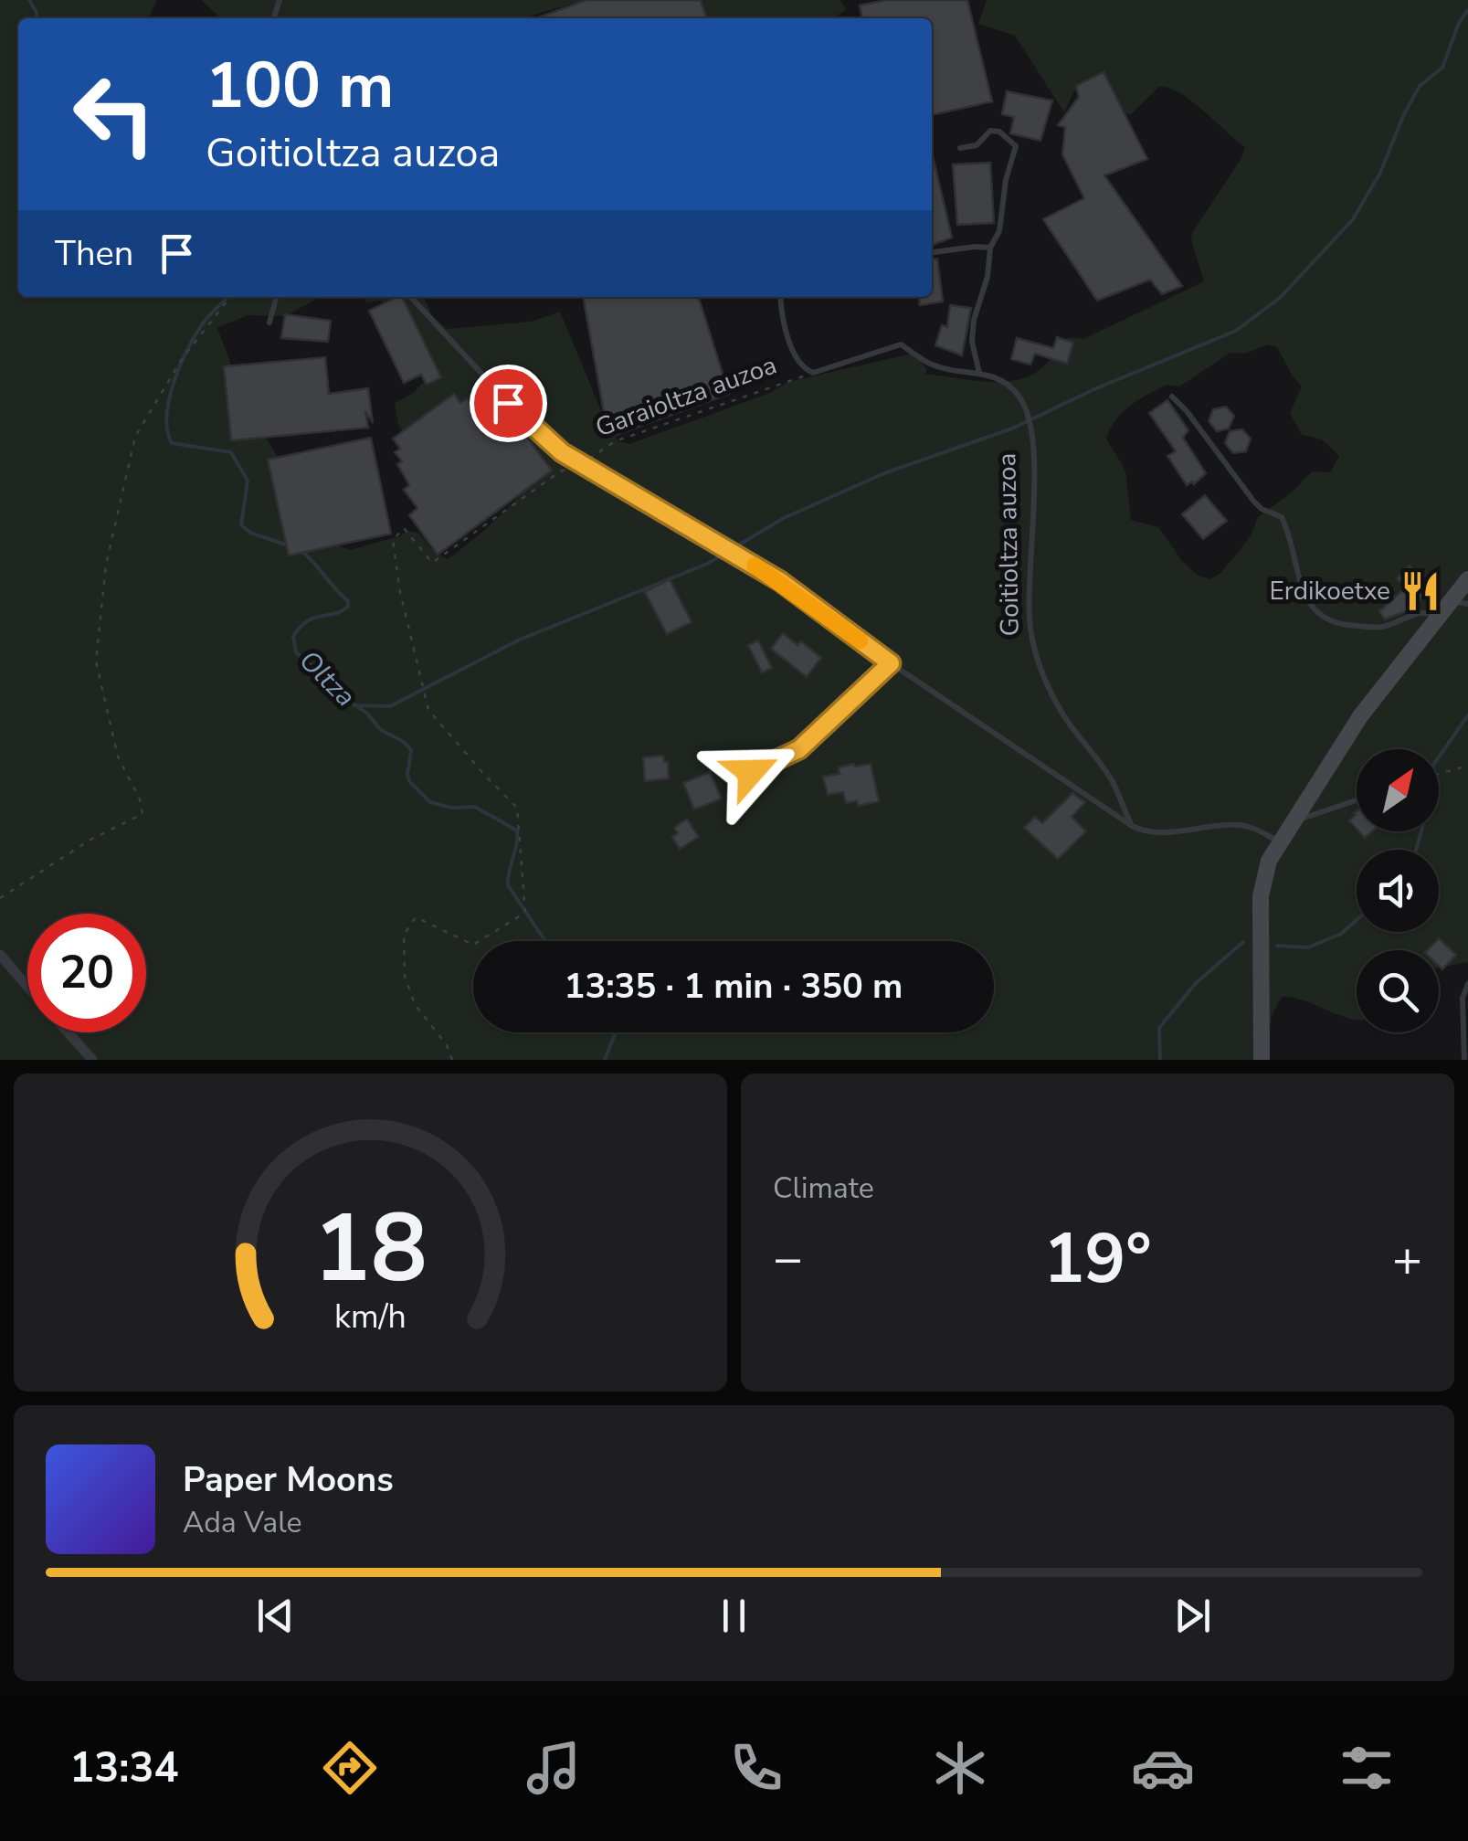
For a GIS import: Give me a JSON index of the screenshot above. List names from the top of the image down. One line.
{"streets":{"lane":["Goitioltza auzoa"],"path":["Garaioltza auzoa"]},"crossings":[["Garaioltza auzoa","Goitioltza auzoa"]],"water":["Oltza"],"places":{"restaurant":["Erdikoetxe"]},"north":"top right","page":{"turn":["100 m","Goitioltza auzoa"],"then":"Then","limit":"20","trip":"13:35 · 1 min · 350 m","tile":"Climate","heat":["−","19°","+"],"song":["Paper Moons","Ada Vale"],"tabs":"13:34","gauge":["18","km/h"]}}
